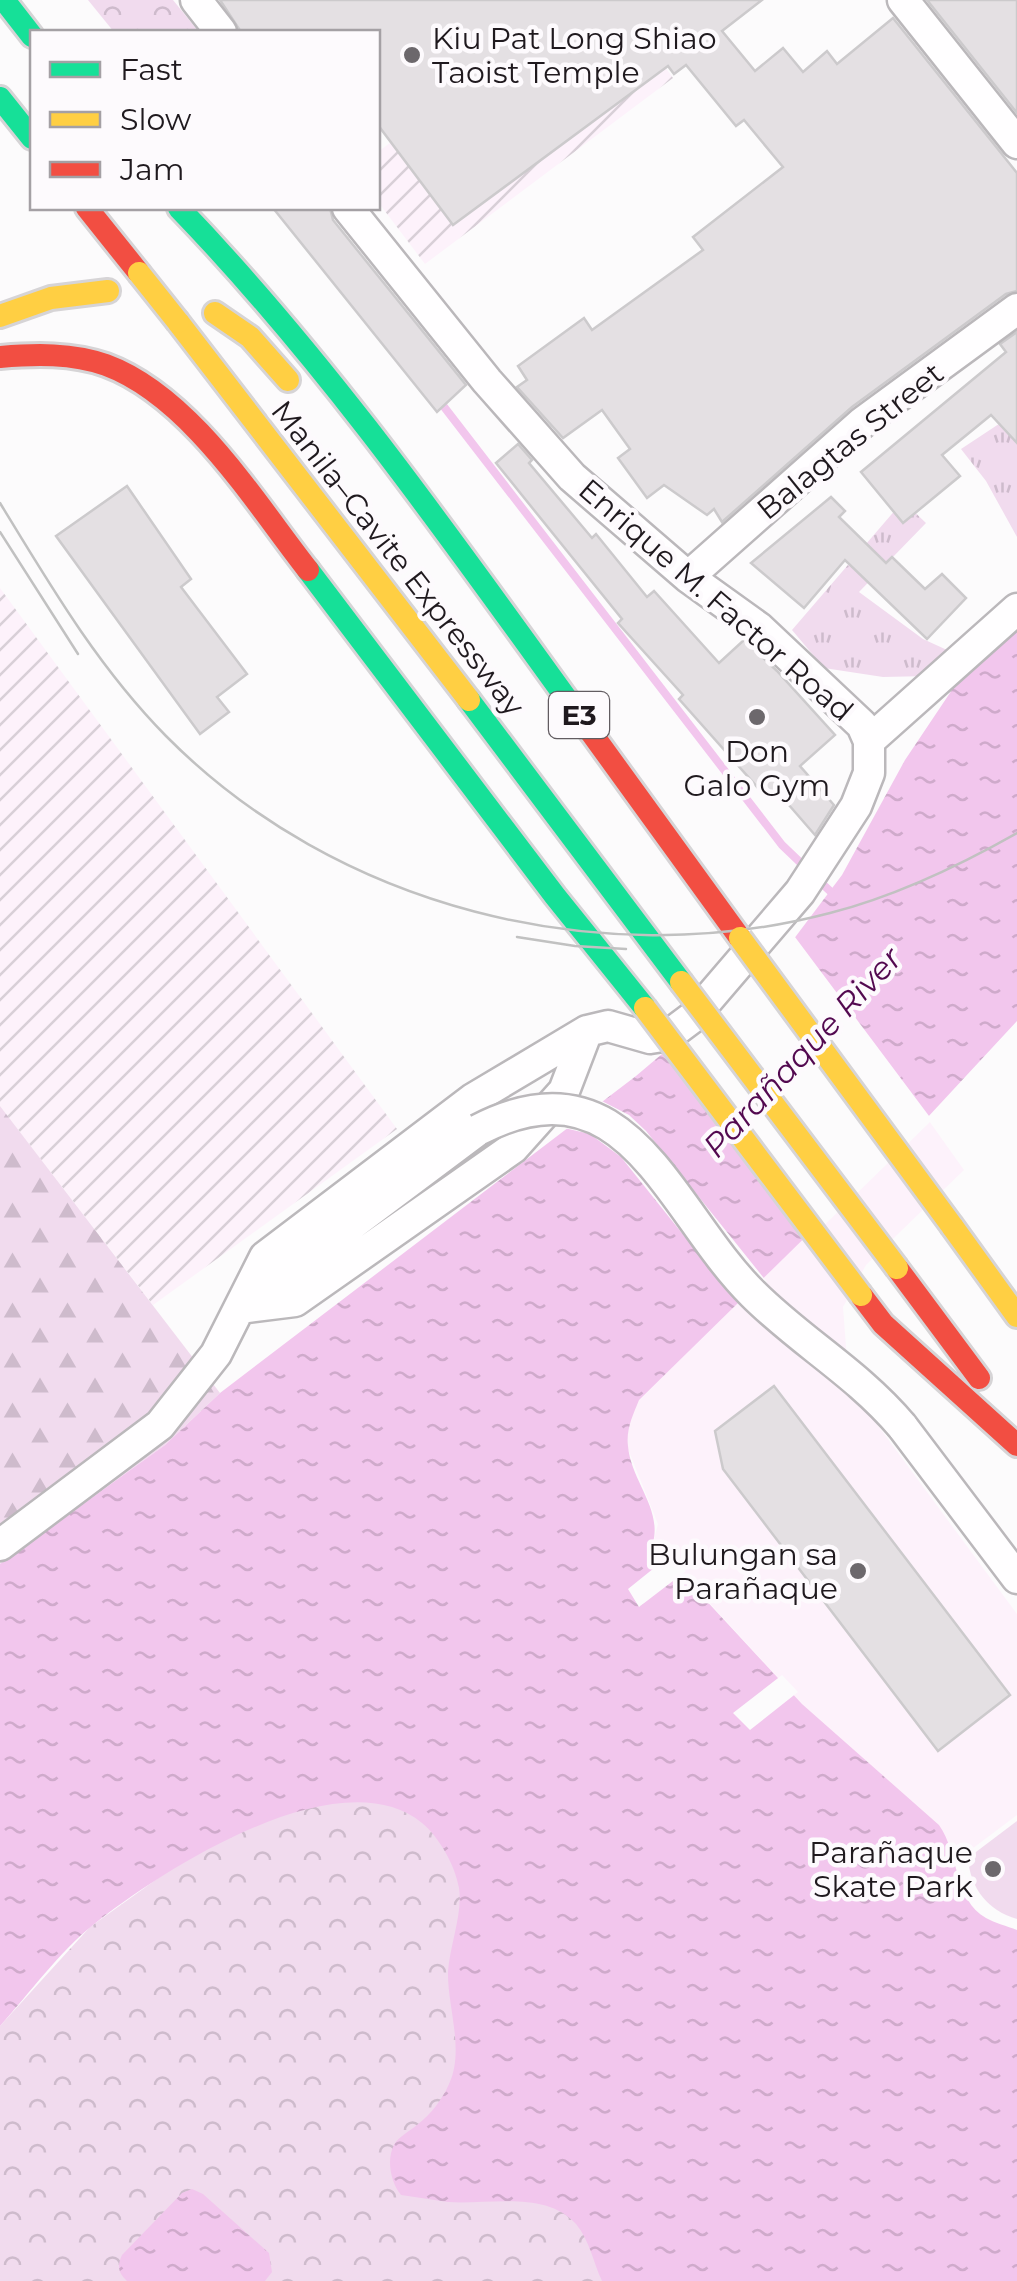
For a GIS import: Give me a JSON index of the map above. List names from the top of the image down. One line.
{"streets":{"highway":["Manila–Cavite Expressway","E3"],"street":["Balagtas Street","Enrique M. Factor Road"]},"crossings":[["Balagtas Street","Enrique M. Factor Road"]],"water":["Parañaque River"],"places":["Kiu Pat Long Shiao Taoist Temple","Don Galo Gym","Bulungan sa Parañaque","Parañaque Skate Park"],"legend":["Fast","Slow","Jam"]}
